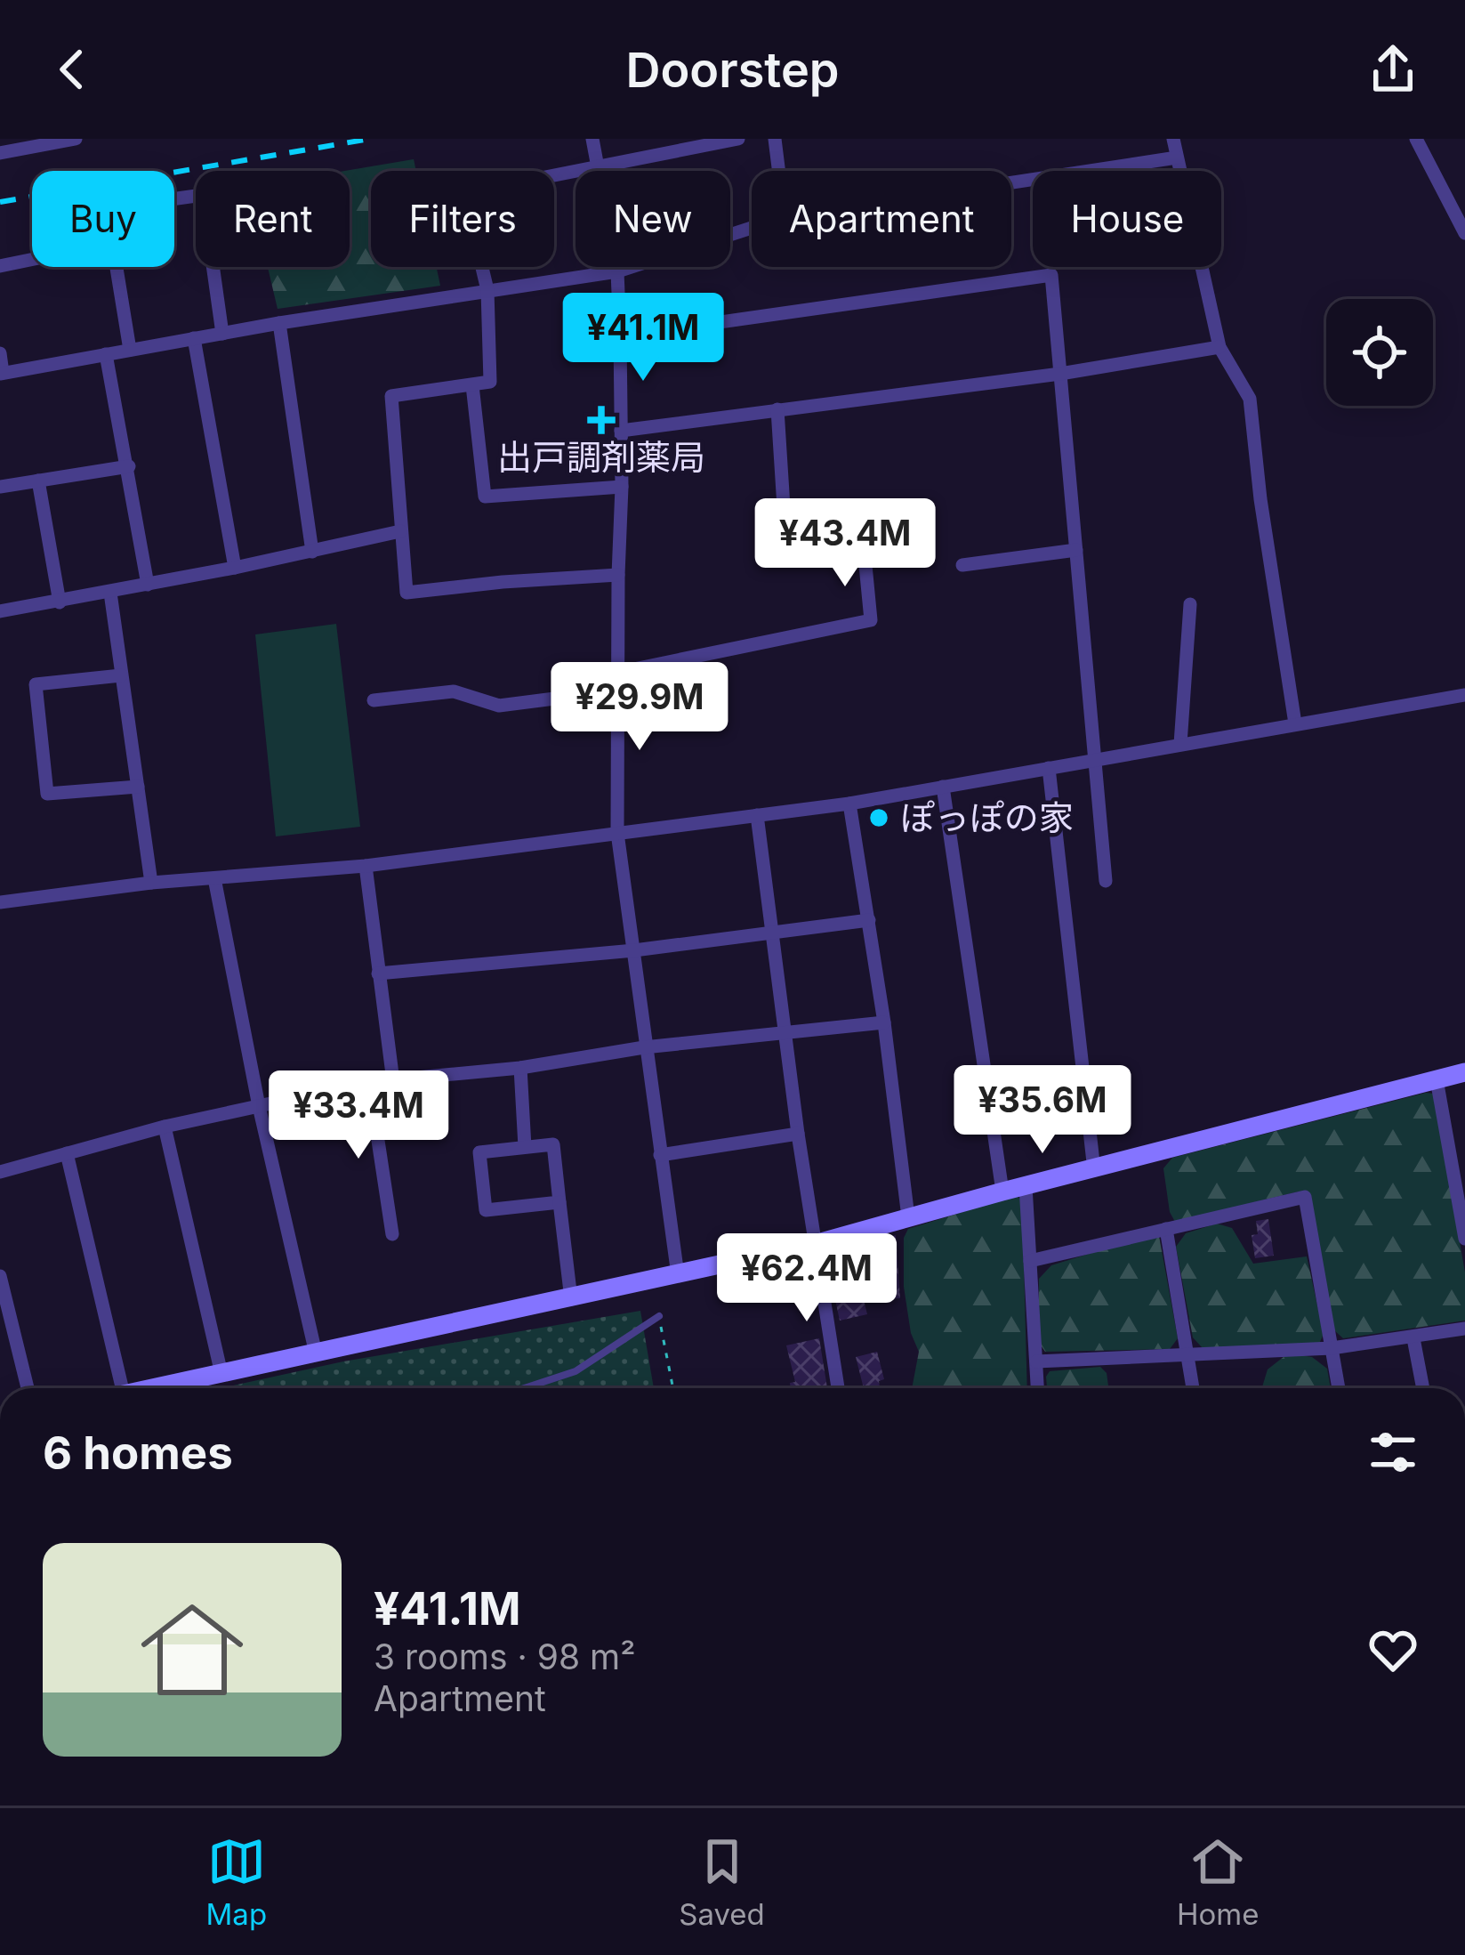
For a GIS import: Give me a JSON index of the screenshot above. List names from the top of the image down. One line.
{"places":{"health":["出戸調剤薬局"],"other":["ぽっぽの家"]},"page":{"header":"Doorstep","chip":["Buy","Rent","Filters","New","Apartment","House"],"price":["¥41.1M","¥43.4M","¥29.9M","¥35.6M","¥33.4M","¥62.4M"],"heading":"6 homes","list":[{"name":"¥41.1M","note":"3 rooms · 98 m² · Apartment"}],"tabs":["Map","Saved","Home"]}}
